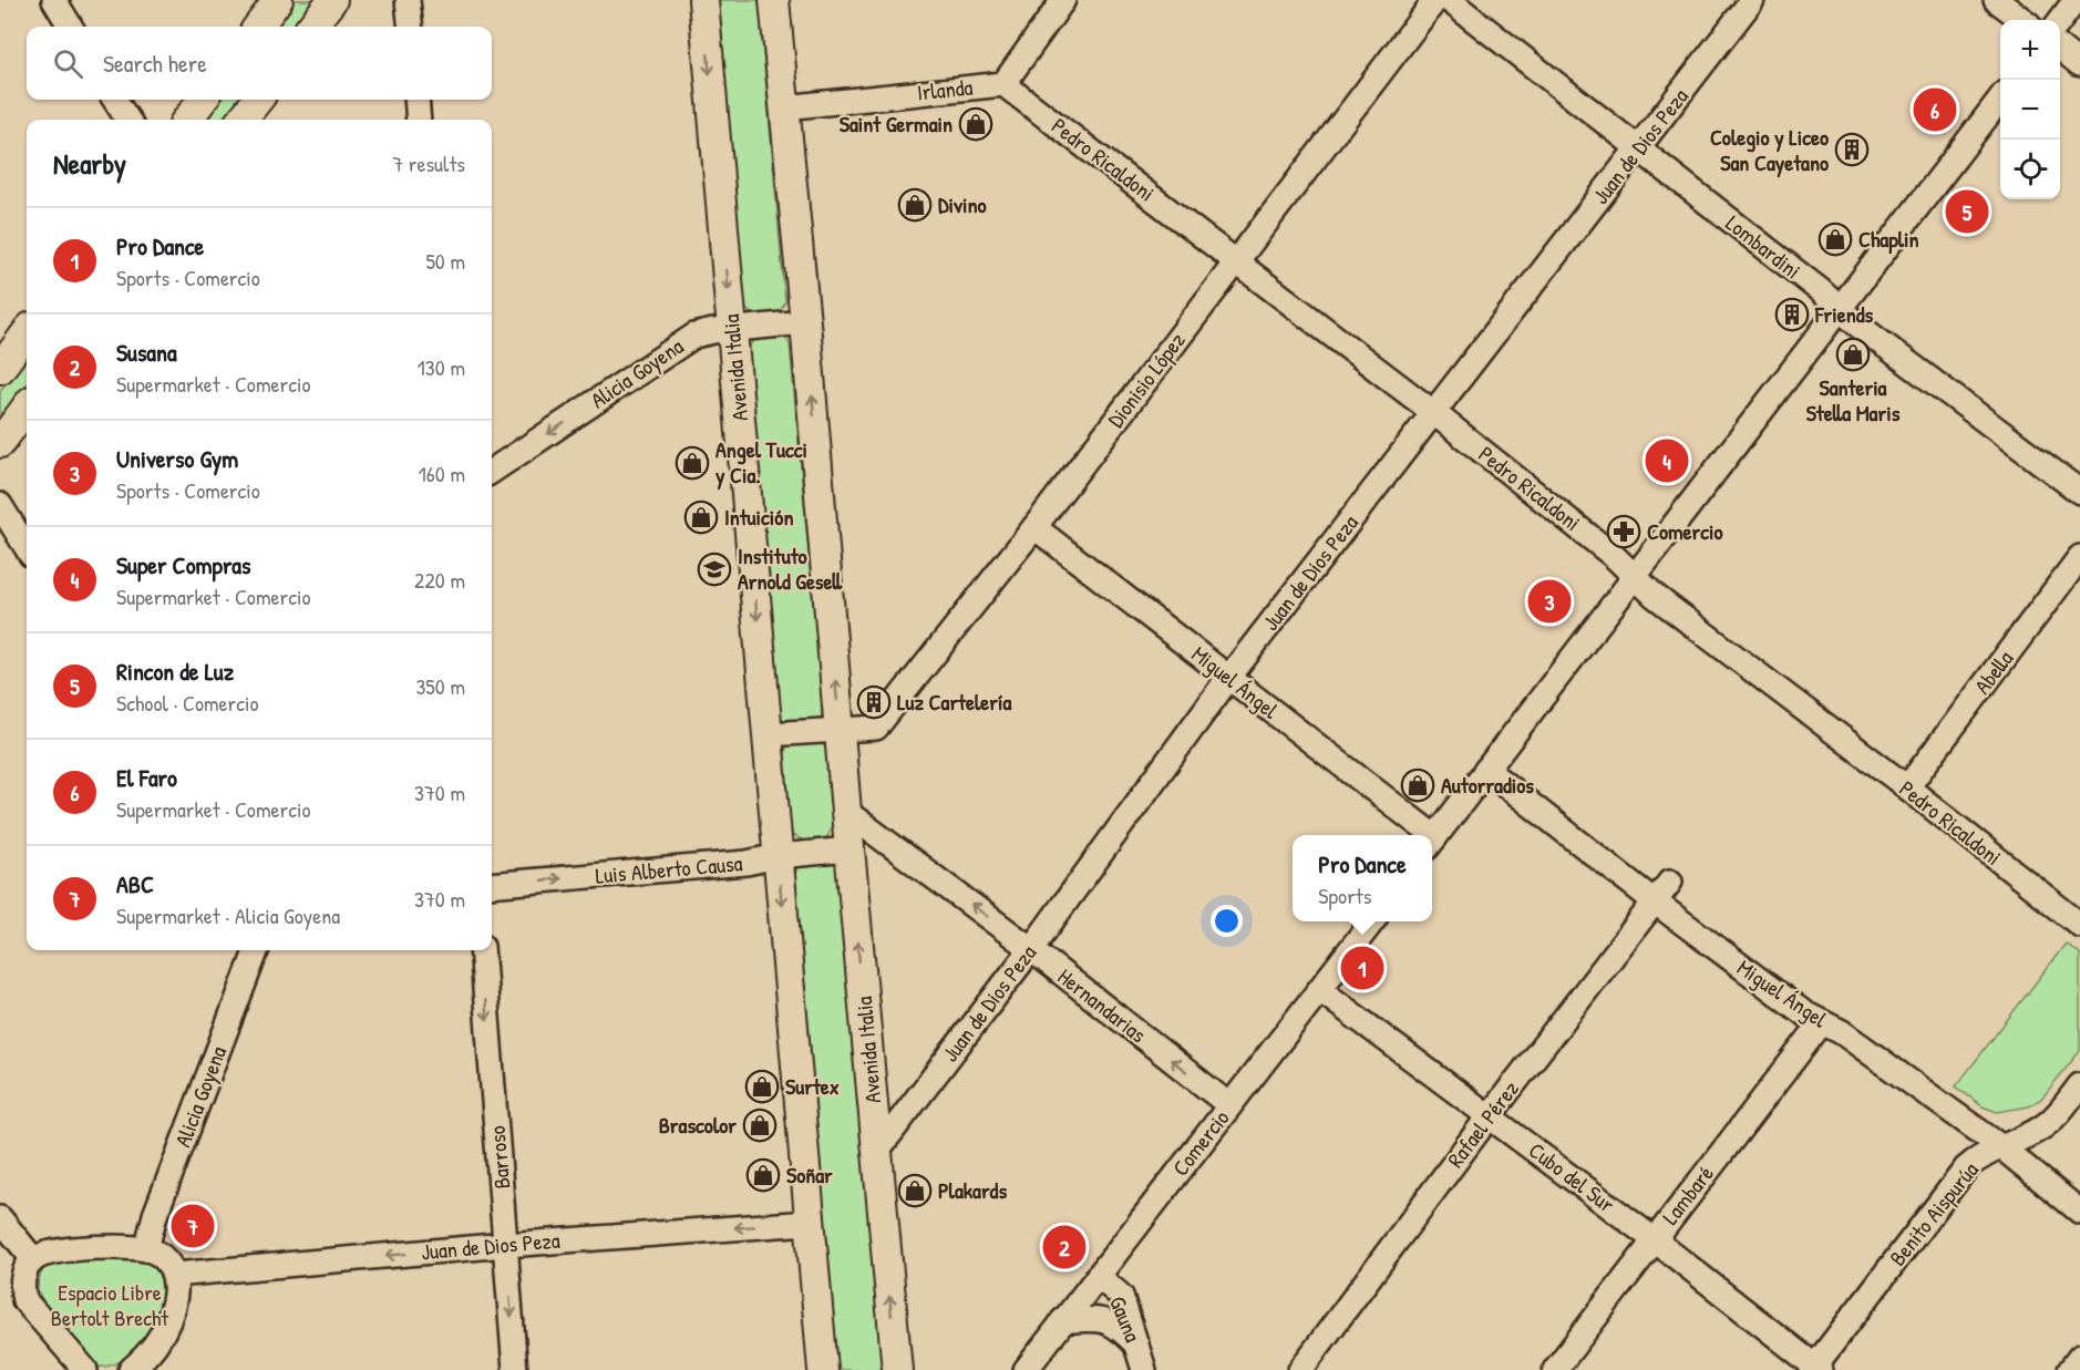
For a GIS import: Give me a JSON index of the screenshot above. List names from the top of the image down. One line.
{"streets":{"main road":["Avenida Italia"],"street":["Irlanda","Juan de Dios Peza","Pedro Ricaldoni","Lombardini","Alicia Goyena","Dionisio López","Abella","Miguel Ángel","Luis Alberto Causa","Hernandarias","Rafael Pérez","Comercio","Barroso","Cubo del Sur","Lambaré","Benito Aispurúa","Gauna"]},"crossings":[["Irlanda","Pedro Ricaldoni"],["Irlanda","Avenida Italia"],["Juan de Dios Peza","Pedro Ricaldoni"],["Juan de Dios Peza","Lombardini"],["Juan de Dios Peza","Avenida Italia"],["Juan de Dios Peza","Miguel Ángel"],["Juan de Dios Peza","Hernandarias"],["Juan de Dios Peza","Barroso"],["Pedro Ricaldoni","Dionisio López"],["Pedro Ricaldoni","Abella"],["Avenida Italia","Alicia Goyena"],["Avenida Italia","Dionisio López"],["Avenida Italia","Luis Alberto Causa"],["Avenida Italia","Hernandarias"],["Dionisio López","Miguel Ángel"],["Miguel Ángel","Rafael Pérez"],["Miguel Ángel","Lambaré"],["Miguel Ángel","Benito Aispurúa"],["Hernandarias","Comercio"],["Rafael Pérez","Cubo del Sur"],["Comercio","Cubo del Sur"],["Comercio","Gauna"],["Cubo del Sur","Lambaré"],["Cubo del Sur","Benito Aispurúa"]],"one_way":["Alicia Goyena","Luis Alberto Causa","Hernandarias","Barroso"],"parks":["Espacio Libre Bertolt Brecht"],"places":{"shop":["Saint Germain","Divino","Chaplin","Santeria Stella Maris","Angel Tucci y Cia.","Intuición","Autorradios","Surtex","Brascolor","Soñar","Plakards"],"building":["Colegio y Liceo San Cayetano","Friends","Luz Cartelería"],"pharmacy":["Comercio"],"school or university":["Instituto Arnold Gesell"]},"page":{"map_buttons":["+","−"],"search":"Search here","pins":["6","5","4","3","1","7","2"],"heading":["Nearby","7 results"],"list":[{"mark":"1","name":"Pro Dance","note":"Sports · Comercio","value":"50 m"},{"mark":"2","name":"Susana","note":"Supermarket · Comercio","value":"130 m"},{"mark":"3","name":"Universo Gym","note":"Sports · Comercio","value":"160 m"},{"mark":"4","name":"Super Compras","note":"Supermarket · Comercio","value":"220 m"},{"mark":"5","name":"Rincon de Luz","note":"School · Comercio","value":"350 m"},{"mark":"6","name":"El Faro","note":"Supermarket · Comercio","value":"370 m"},{"mark":"7","name":"ABC","note":"Supermarket · Alicia Goyena","value":"370 m"}],"popup":["Pro Dance","Sports"]}}
